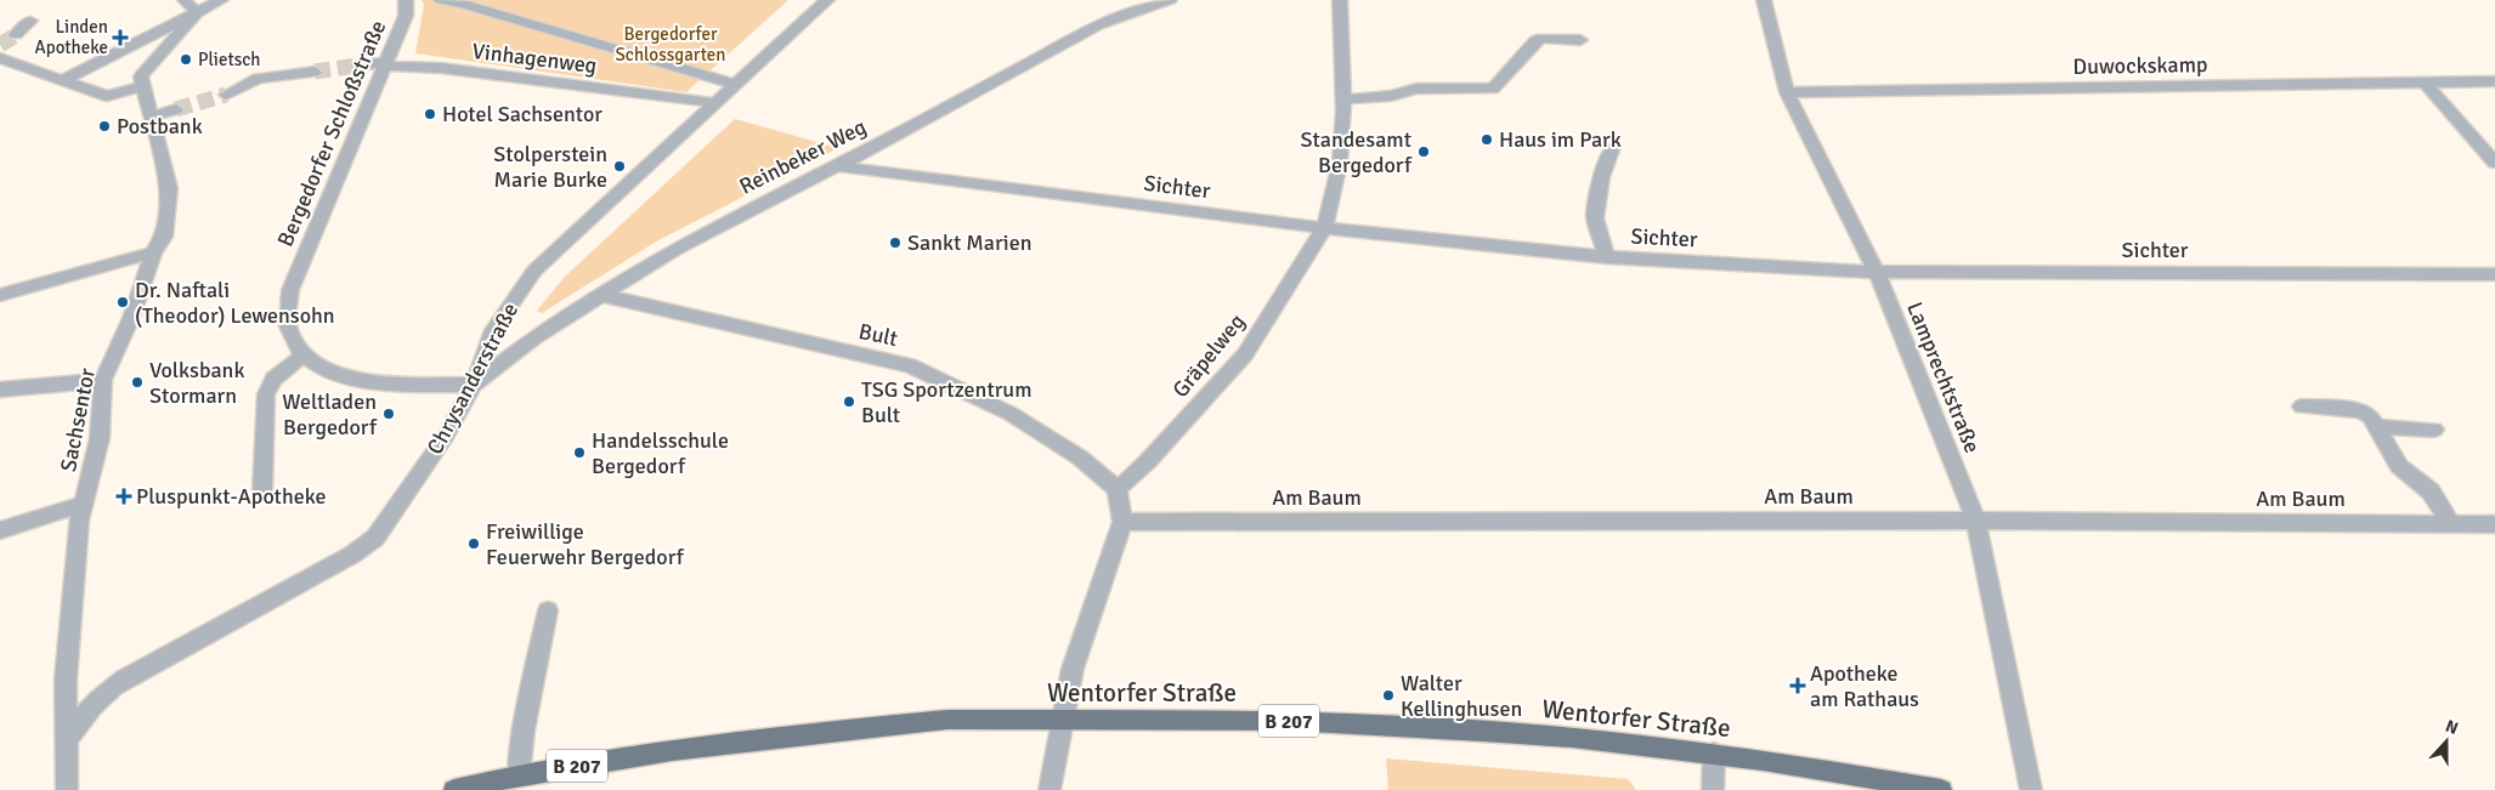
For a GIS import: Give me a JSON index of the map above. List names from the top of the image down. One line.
{"streets":{"main road":["Wentorfer Straße","B 207"],"street":["Vinhagenweg","Duwockskamp","Bergedorfer Schloßstraße","Reinbeker Weg","Sichter","Bult","Gräpelweg","Lamprechtstraße","Chrysanderstraße","Sachsentor","Am Baum"]},"crossings":[["Vinhagenweg","Bergedorfer Schloßstraße"],["Vinhagenweg","Chrysanderstraße"],["Duwockskamp","Lamprechtstraße"],["Reinbeker Weg","Sichter"],["Reinbeker Weg","Bult"],["Reinbeker Weg","Chrysanderstraße"],["Sichter","Gräpelweg"],["Sichter","Lamprechtstraße"],["Bult","Gräpelweg"],["Lamprechtstraße","Am Baum"],["Chrysanderstraße","Sachsentor"]],"parks":["Bergedorfer Schlossgarten"],"places":{"health":["Linden Apotheke","Pluspunkt-Apotheke","Apotheke am Rathaus"],"other":["Plietsch","Hotel Sachsentor","Postbank","Haus im Park","Standesamt Bergedorf","Stolperstein Marie Burke","Sankt Marien","Dr. Naftali (Theodor) Lewensohn","Volksbank Stormarn","TSG Sportzentrum Bult","Weltladen Bergedorf","Handelsschule Bergedorf","Freiwillige Feuerwehr Bergedorf","Walter Kellinghusen"]},"north":"top"}
